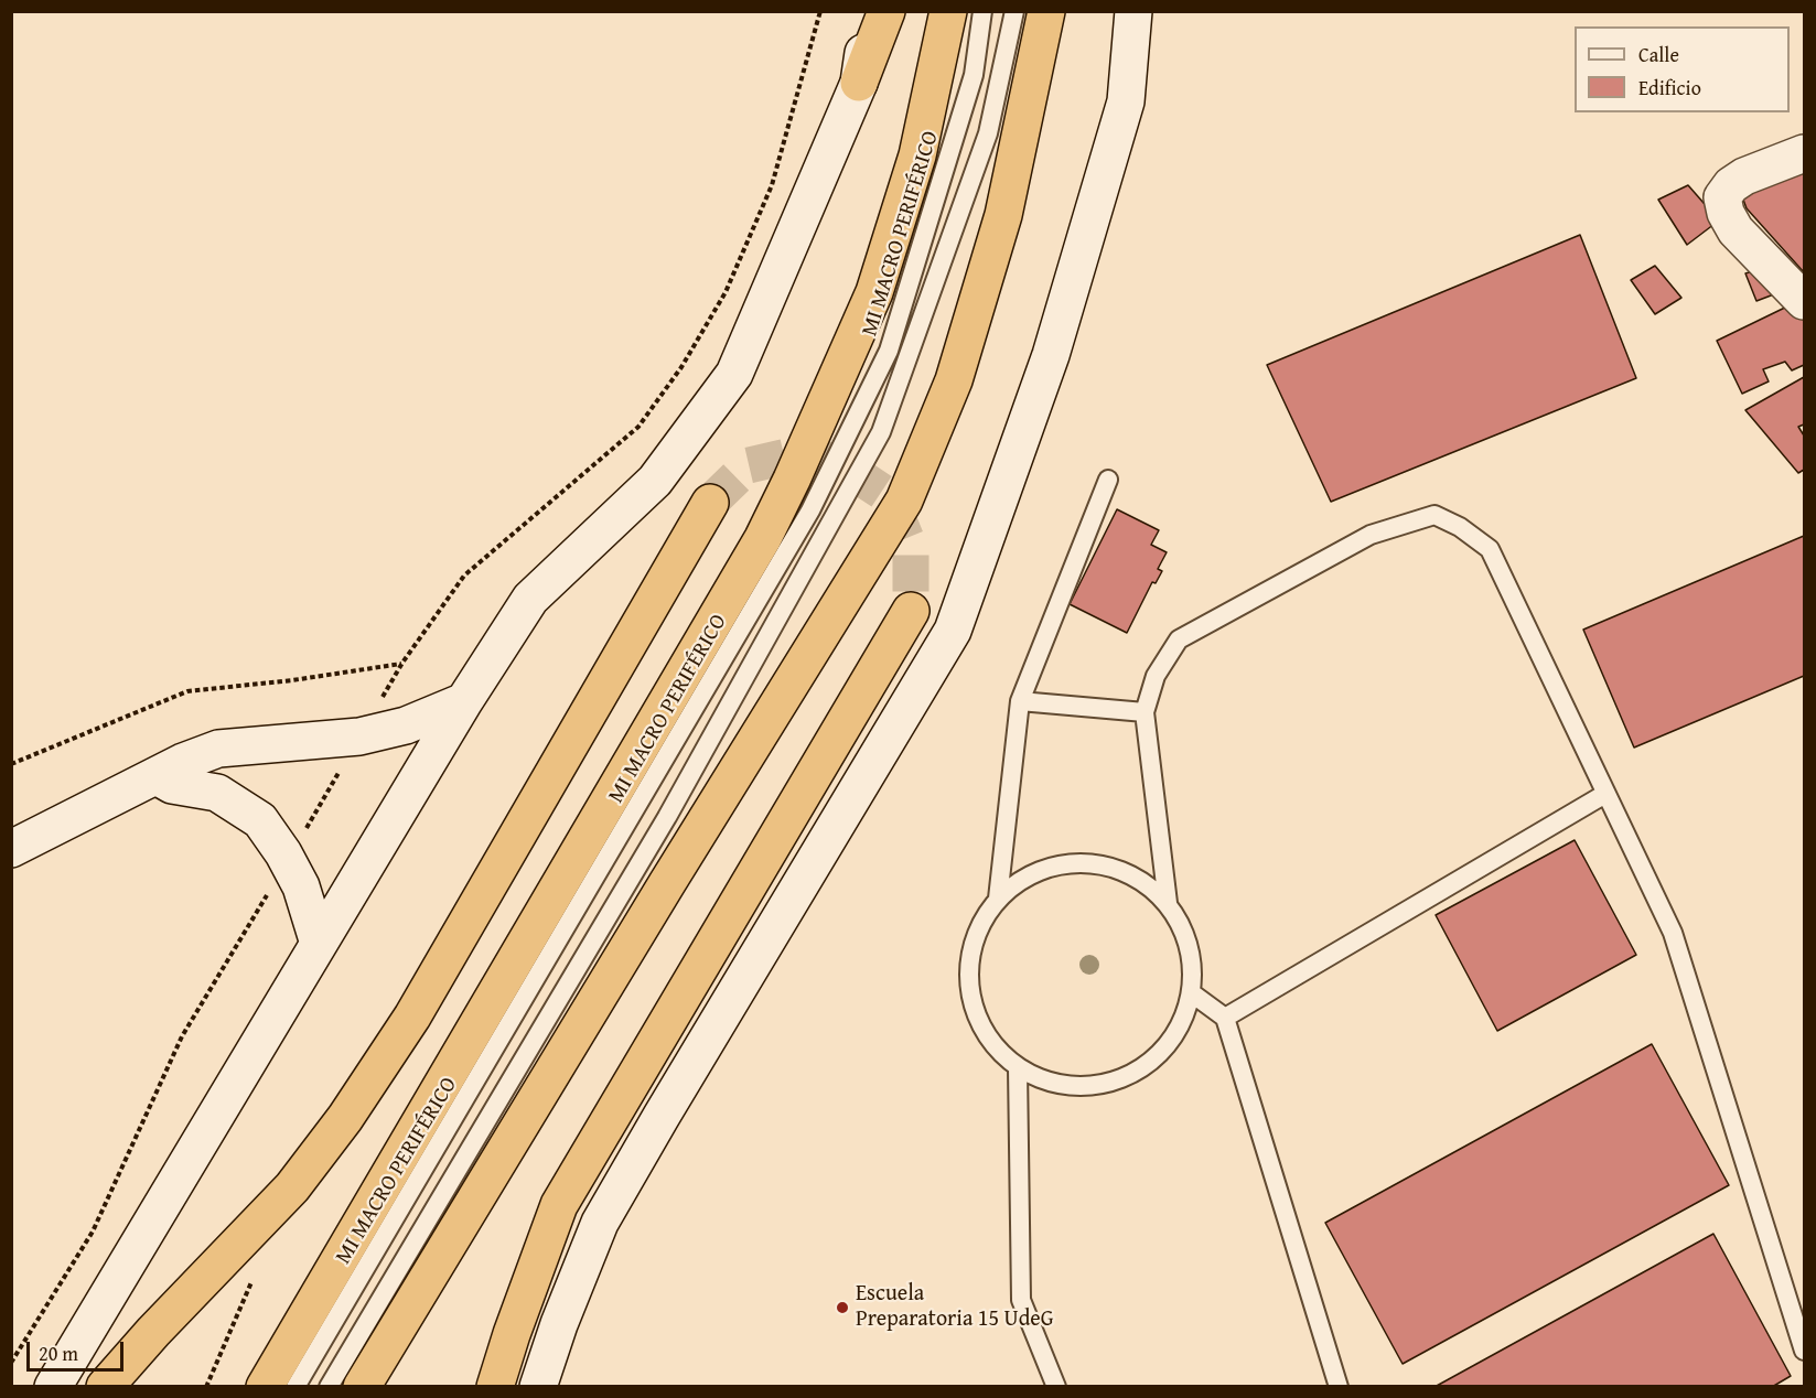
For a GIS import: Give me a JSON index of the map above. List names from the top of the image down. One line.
{"streets":{"lane":["MI MACRO PERIFÉRICO"]},"places":["Escuela Preparatoria 15 UdeG"],"legend":["Calle","Edificio"],"scale_bar":"20 m"}
